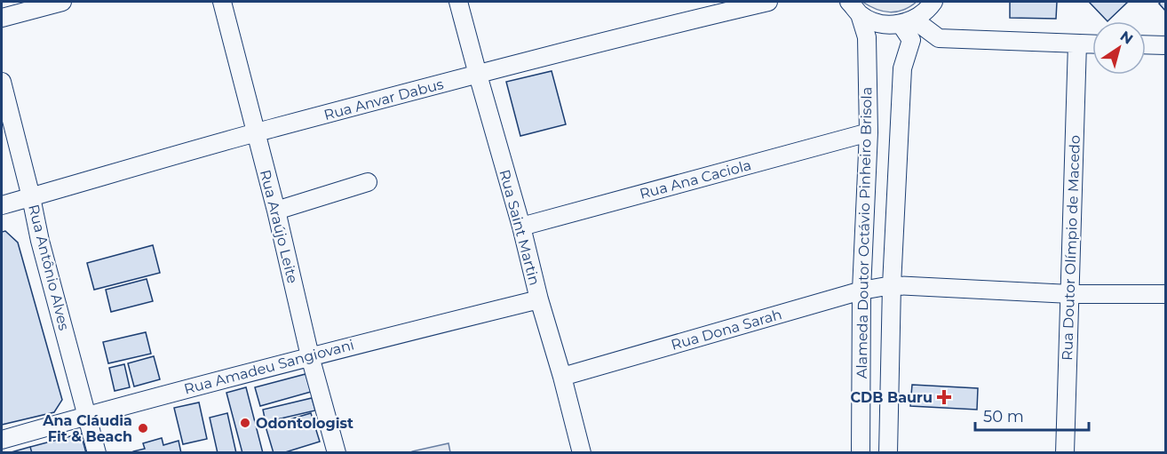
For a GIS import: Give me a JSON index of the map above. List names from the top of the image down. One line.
{"streets":{"street":["Rua Anvar Dabus","Rua Ana Caciola","Rua Araújo Leite","Rua Saint Martin","Alameda Doutor Octávio Pinheiro Brisola","Rua Doutor Olímpio de Macedo","Rua Antônio Alves","Rua Dona Sarah","Rua Amadeu Sangiovani"]},"crossings":[["Rua Anvar Dabus","Rua Araújo Leite"],["Rua Anvar Dabus","Rua Saint Martin"],["Rua Anvar Dabus","Rua Antônio Alves"],["Rua Ana Caciola","Rua Saint Martin"],["Rua Ana Caciola","Alameda Doutor Octávio Pinheiro Brisola"],["Rua Araújo Leite","Rua Amadeu Sangiovani"],["Rua Saint Martin","Rua Dona Sarah"],["Rua Saint Martin","Rua Amadeu Sangiovani"],["Alameda Doutor Octávio Pinheiro Brisola","Rua Dona Sarah"],["Rua Doutor Olímpio de Macedo","Rua Dona Sarah"],["Rua Antônio Alves","Rua Amadeu Sangiovani"]],"places":{"health":["CDB Bauru"],"other":["Odontologist","Ana Cláudia Fit & Beach"]},"scale_bar":"50 m","north":"top right"}
